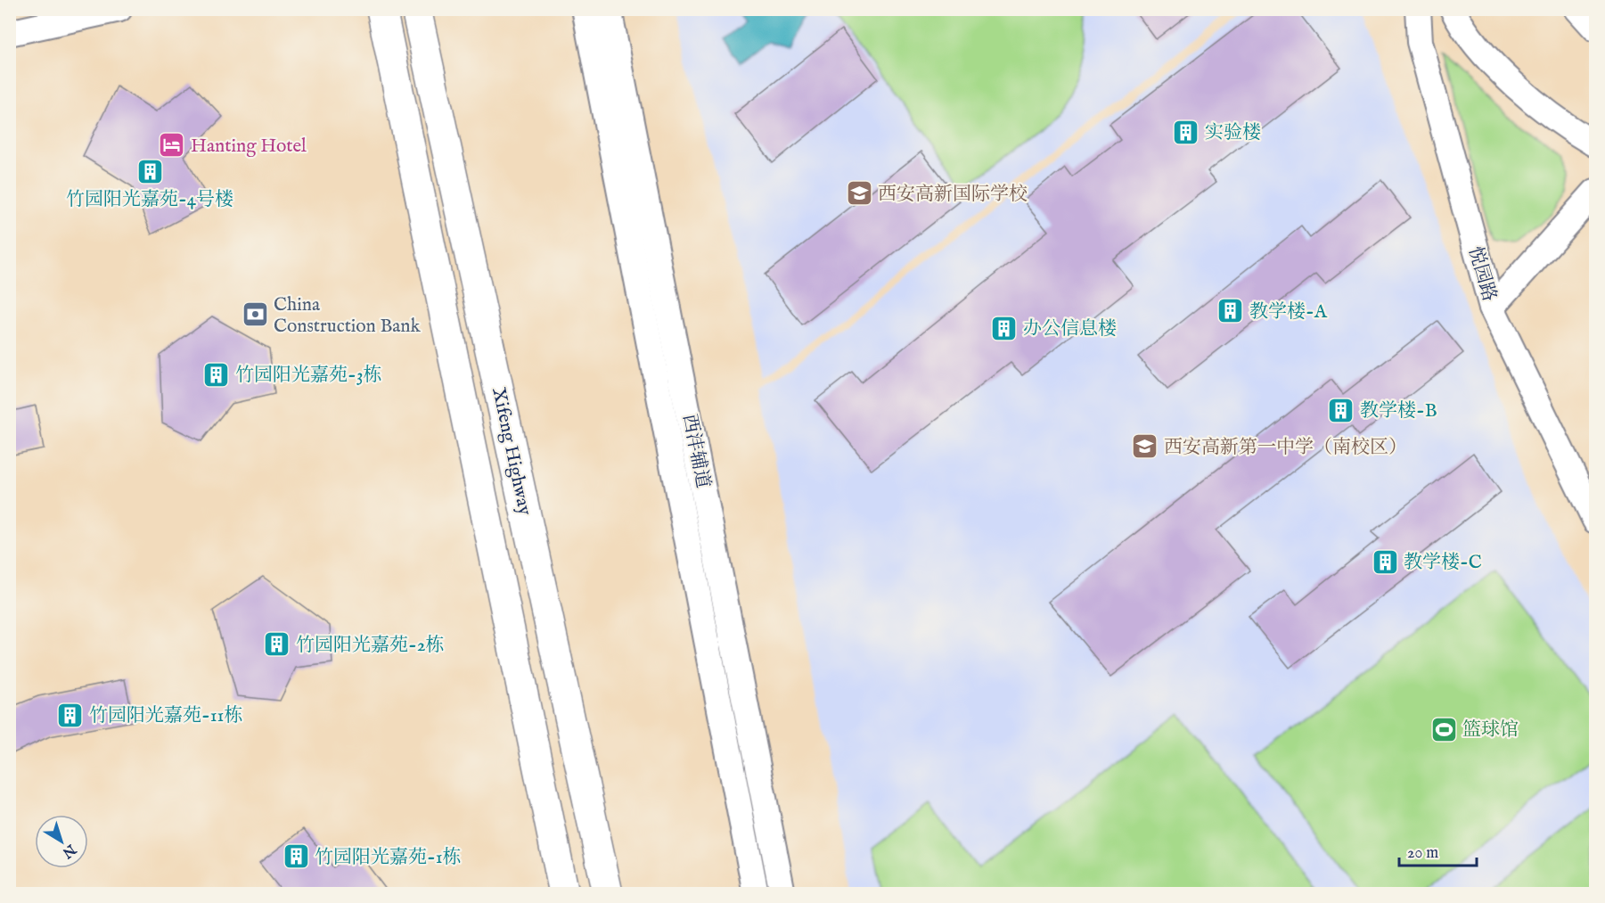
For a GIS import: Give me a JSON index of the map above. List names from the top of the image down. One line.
{"streets":{"highway":["Xifeng Highway"],"street":["悦园路","西沣辅道"]},"places":{"building":["实验楼","竹园阳光嘉苑-4号楼","教学楼-A","办公信息楼","竹园阳光嘉苑-3栋","教学楼-B","教学楼-C","竹园阳光嘉苑-2栋","竹园阳光嘉苑-11栋","竹园阳光嘉苑-1栋"],"hotel":["Hanting Hotel"],"school or university":["西安高新国际学校","西安高新第一中学（南校区）"],"bank":["China Construction Bank"],"sports":["篮球馆"]},"scale_bar":"20 m","north":"bottom right"}
